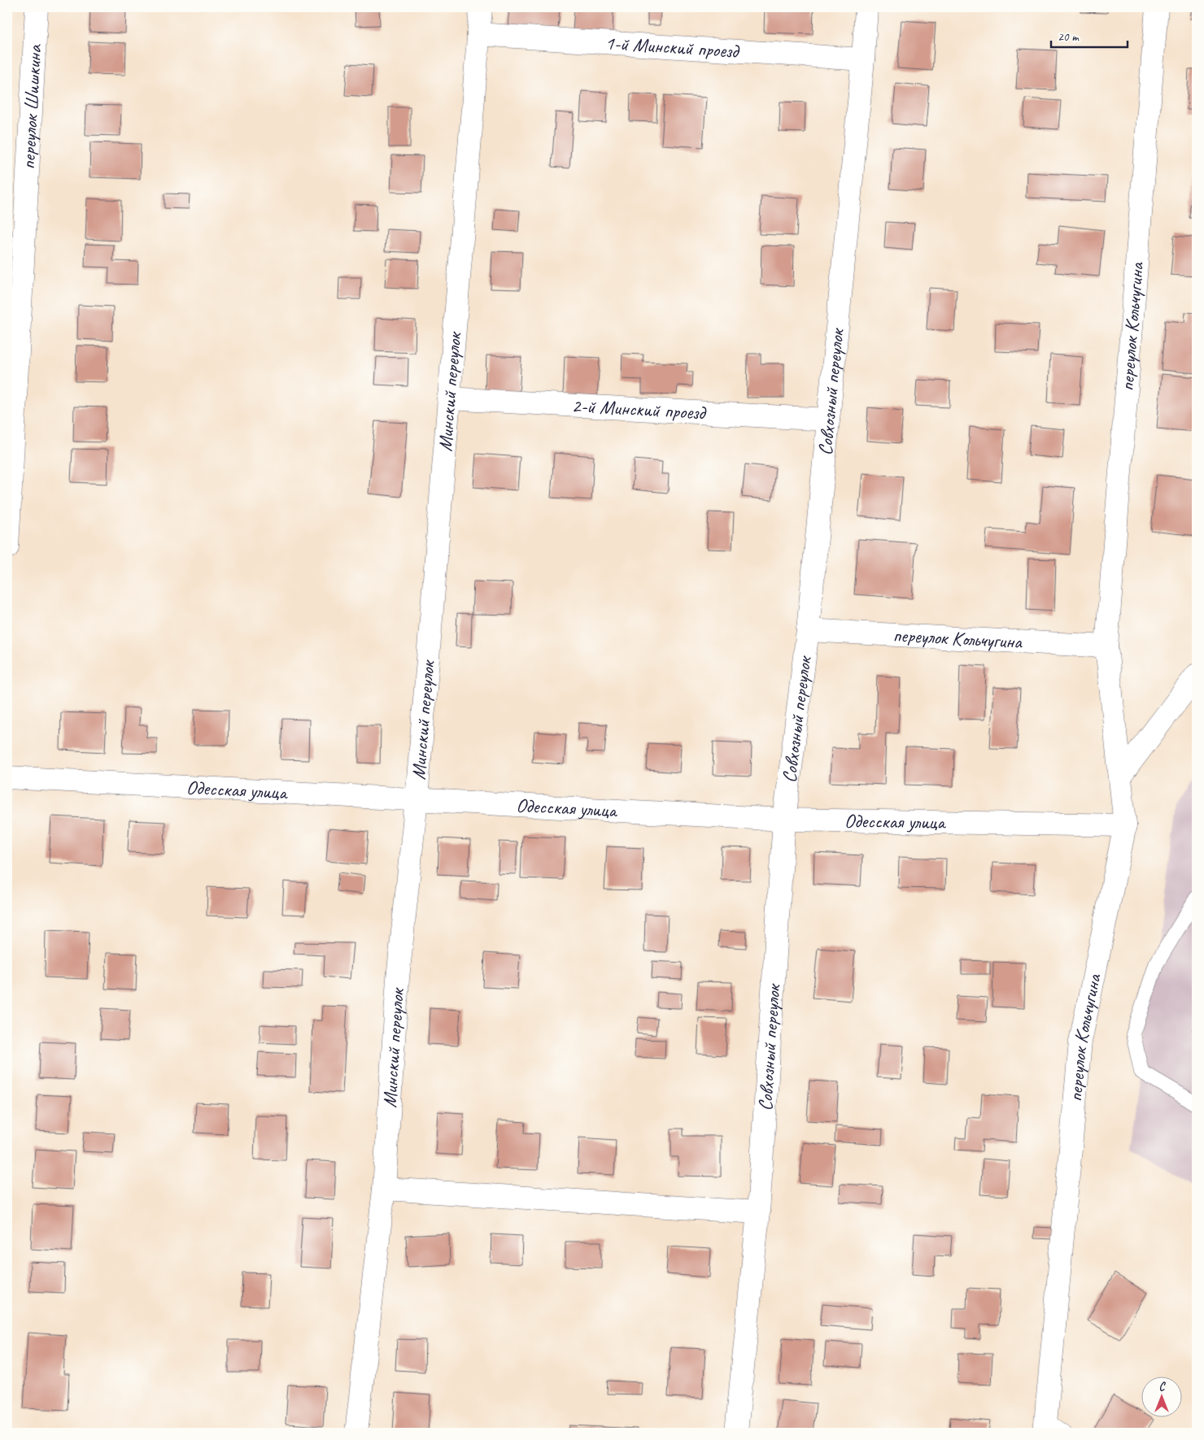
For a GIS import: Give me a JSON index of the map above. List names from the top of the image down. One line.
{"streets":{"street":["1-й Минский проезд","переулок Шишкина","переулок Кольчугина","Минский переулок","Совхозный переулок","2-й Минский проезд","Одесская улица"]},"crossings":[["1-й Минский проезд","Минский переулок"],["1-й Минский проезд","Совхозный переулок"],["переулок Кольчугина","Совхозный переулок"],["переулок Кольчугина","Одесская улица"],["Минский переулок","2-й Минский проезд"],["Минский переулок","Одесская улица"],["Совхозный переулок","2-й Минский проезд"],["Совхозный переулок","Одесская улица"]],"scale_bar":"20 m","north":"top"}
